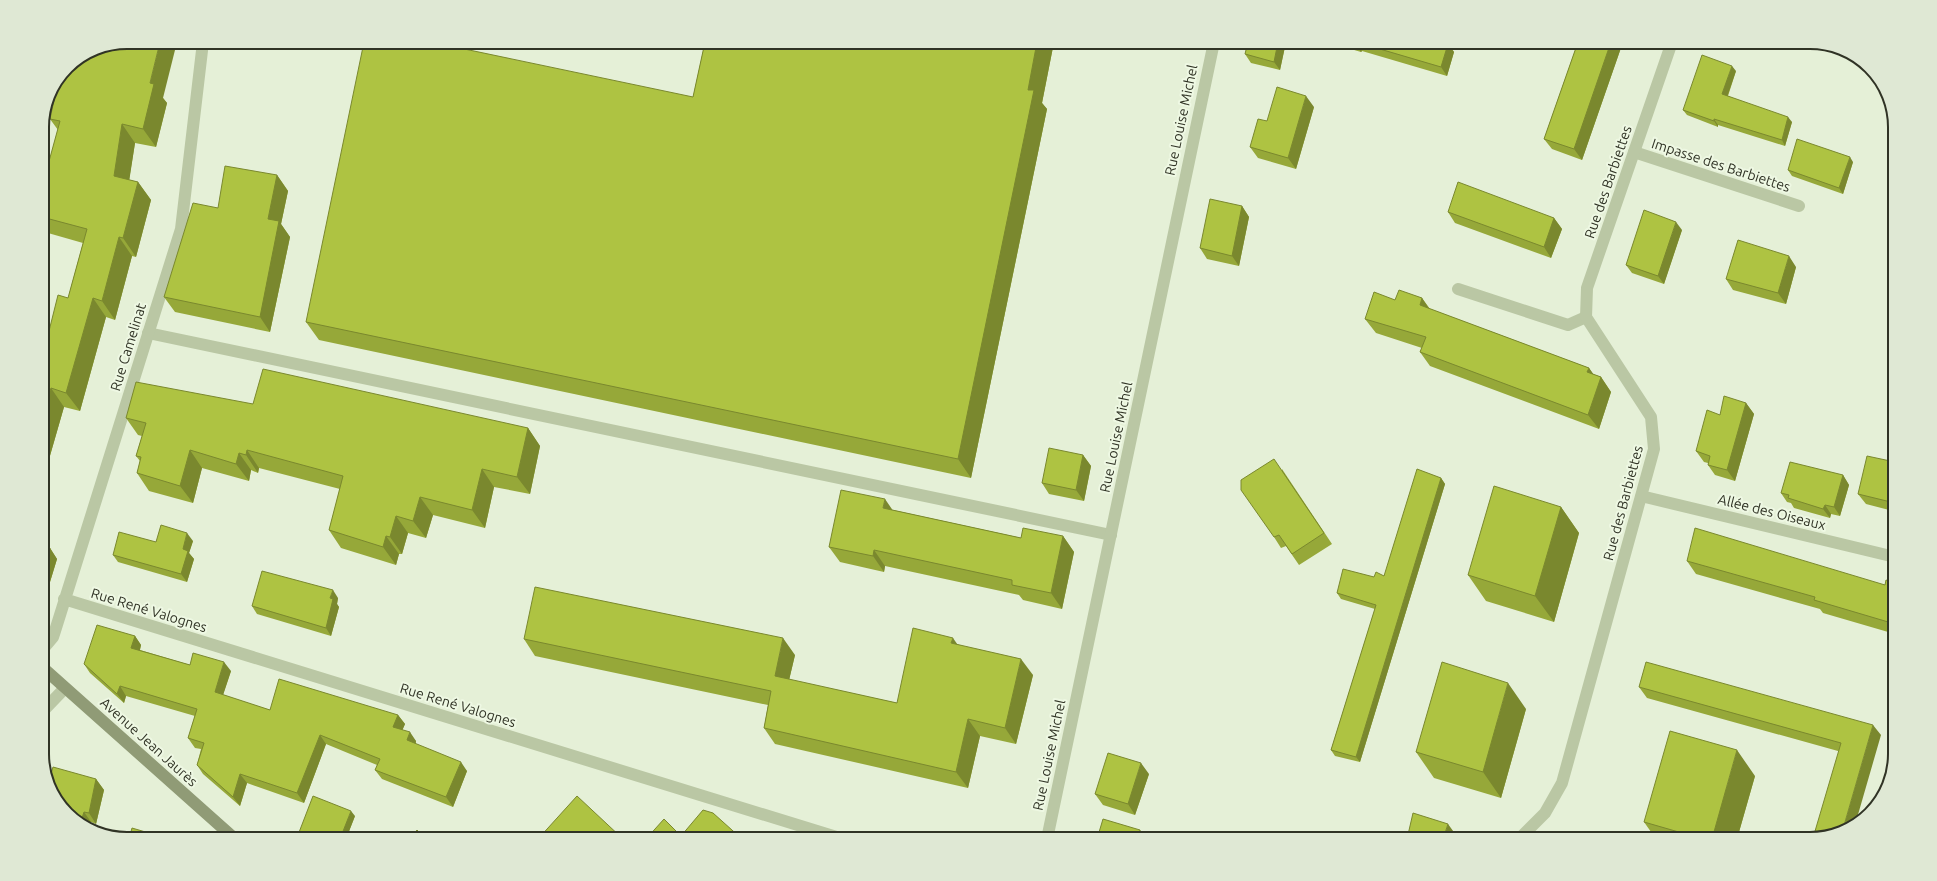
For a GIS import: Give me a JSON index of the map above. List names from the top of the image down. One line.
{"streets":{"main road":["Avenue Jean Jaurès"],"street":["Rue Louise Michel","Impasse des Barbiettes","Rue des Barbiettes","Rue Camelinat","Allée des Oiseaux","Rue René Valognes"]},"crossings":[["Impasse des Barbiettes","Rue des Barbiettes"],["Rue des Barbiettes","Allée des Oiseaux"],["Rue Camelinat","Rue René Valognes"]]}
